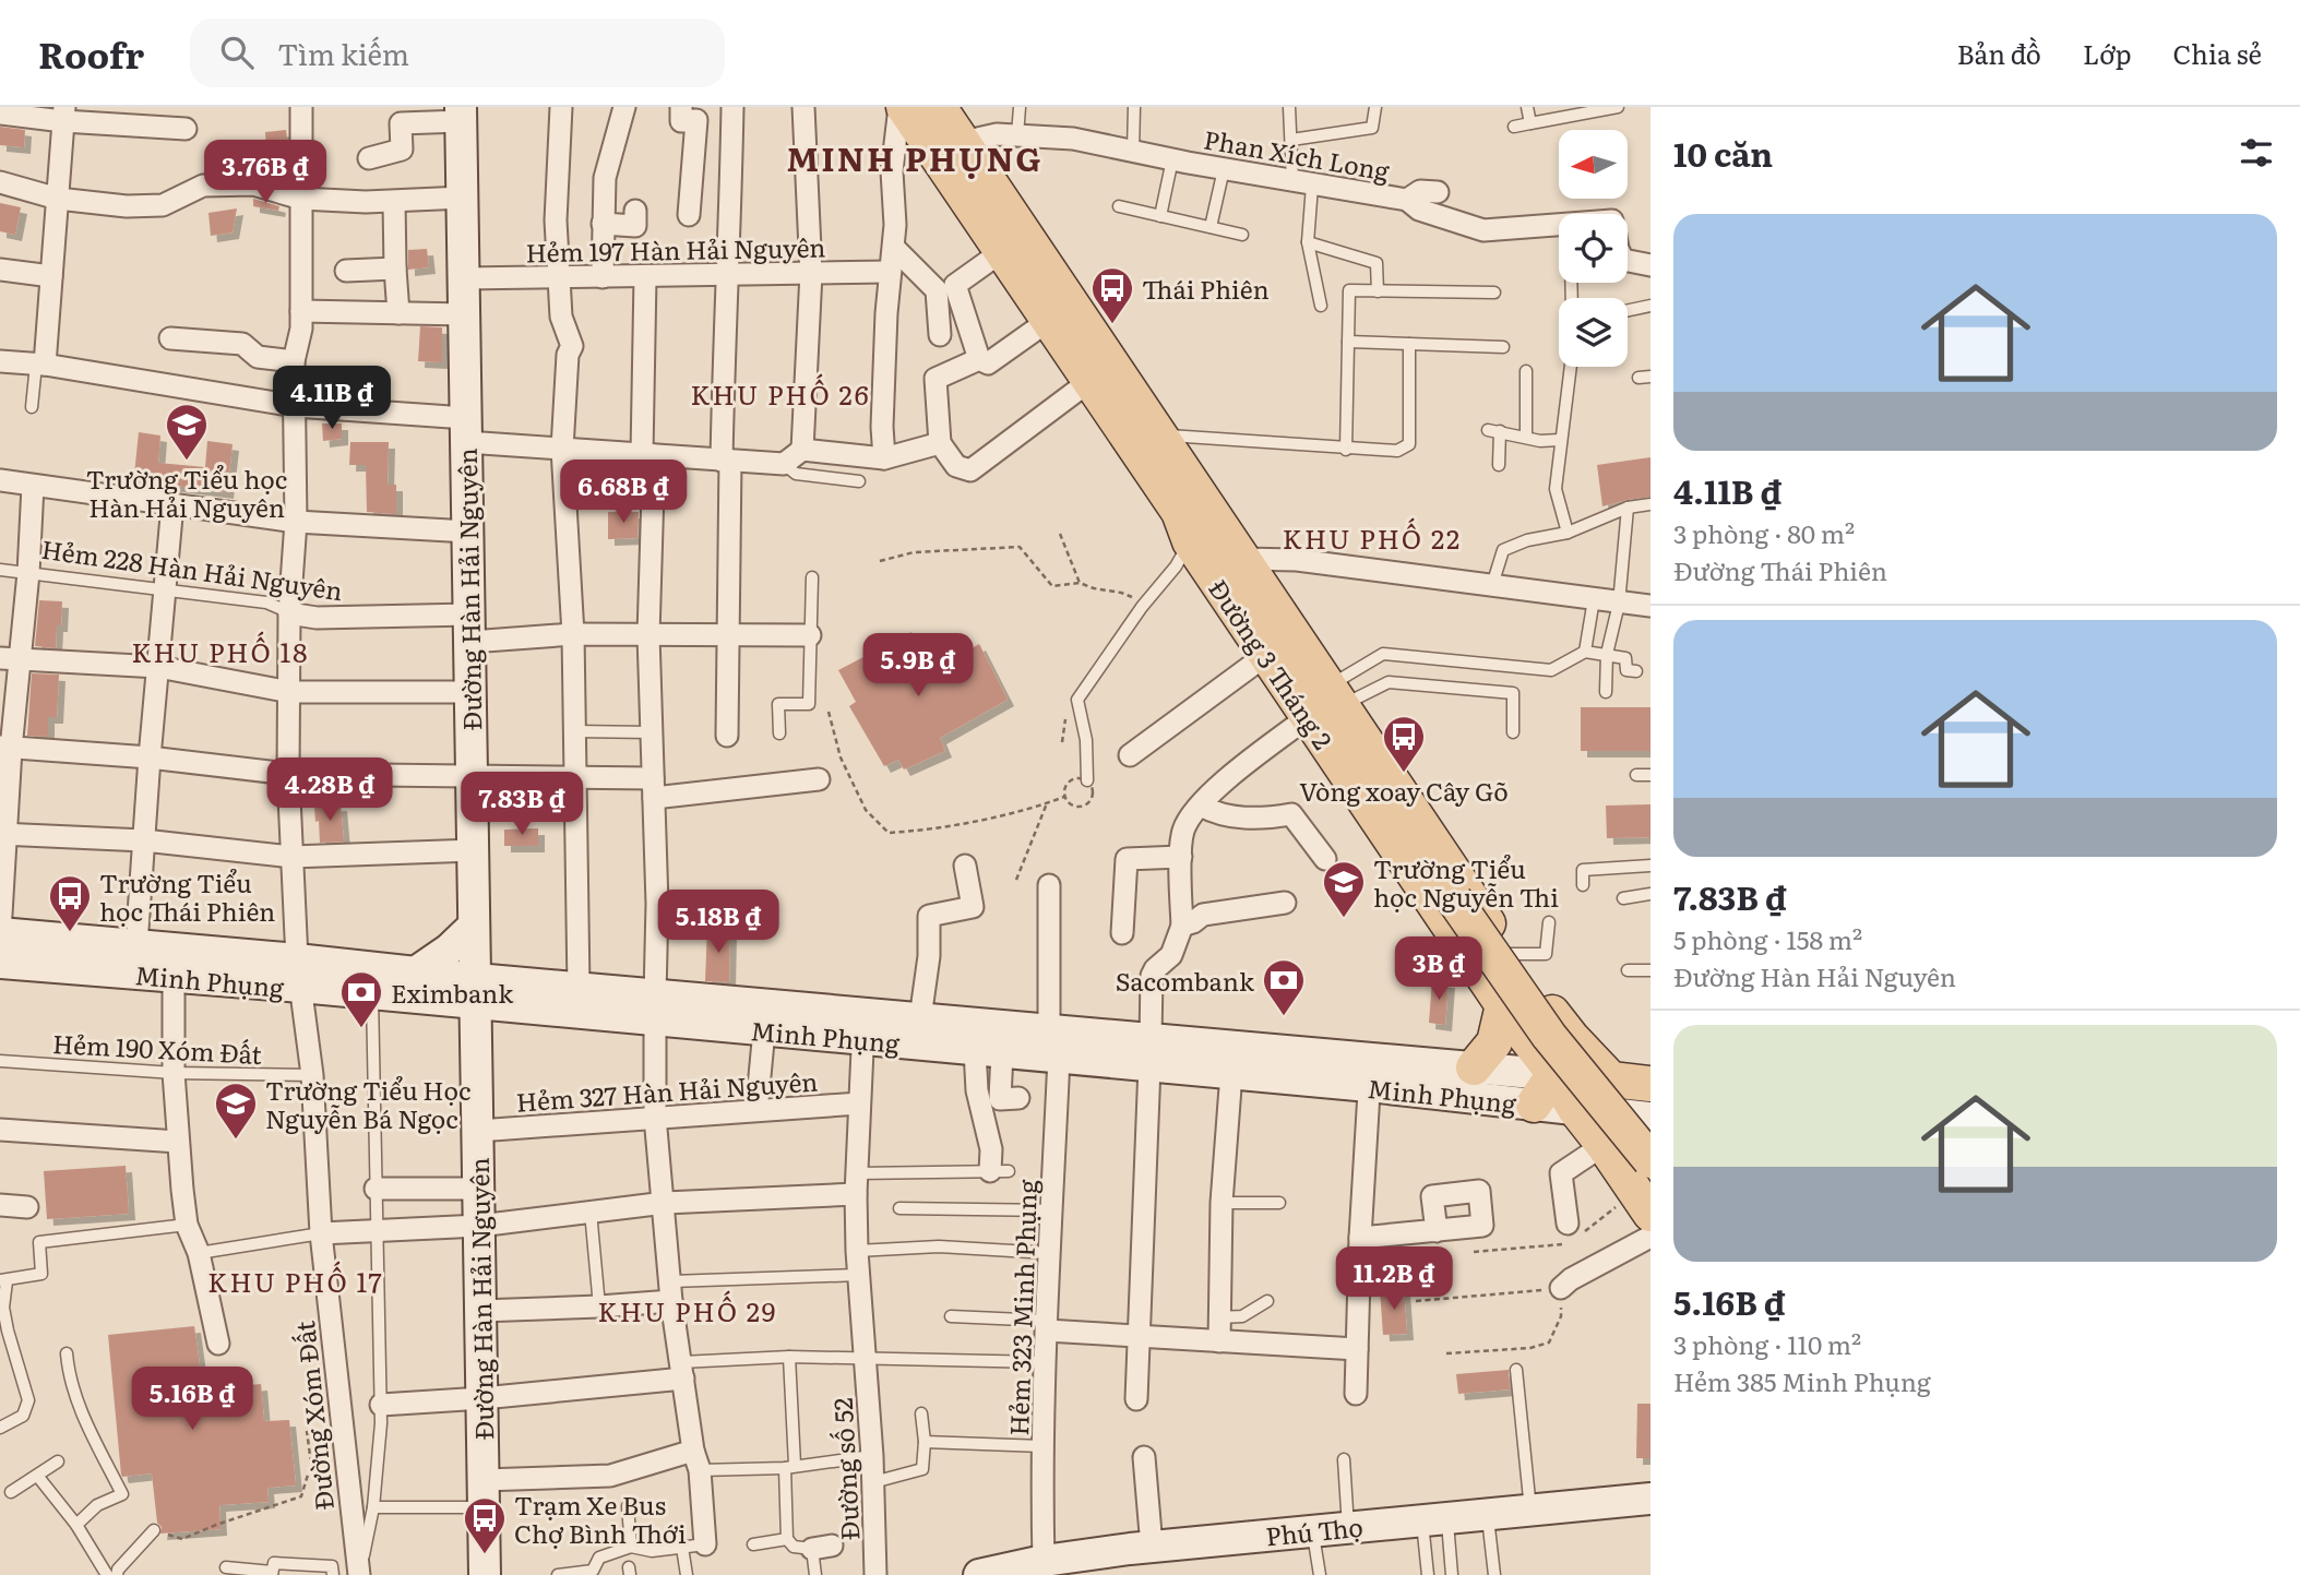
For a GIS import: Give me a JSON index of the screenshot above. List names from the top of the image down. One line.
{"streets":{"main road":["Đường Hàn Hải Nguyên","Đường 3 Tháng 2","Minh Phụng","Phú Thọ"],"street":["Phan Xích Long","Hẻm 197 Hàn Hải Nguyên","Hẻm 228 Hàn Hải Nguyên","Hẻm 327 Hàn Hải Nguyên","Hẻm 323 Minh Phụng","Đường Xóm Đất","Đường số 52"],"lane":["Hẻm 190 Xóm Đất"]},"crossings":[["Phan Xích Long","Đường 3 Tháng 2"],["Hẻm 197 Hàn Hải Nguyên","Đường Hàn Hải Nguyên"],["Hẻm 228 Hàn Hải Nguyên","Đường Hàn Hải Nguyên"],["Hẻm 228 Hàn Hải Nguyên","Đường Xóm Đất"],["Đường Hàn Hải Nguyên","Minh Phụng"],["Đường Hàn Hải Nguyên","Hẻm 327 Hàn Hải Nguyên"],["Đường 3 Tháng 2","Minh Phụng"],["Minh Phụng","Hẻm 323 Minh Phụng"],["Minh Phụng","Đường Xóm Đất"],["Minh Phụng","Đường số 52"],["Hẻm 190 Xóm Đất","Đường Xóm Đất"],["Hẻm 327 Hàn Hải Nguyên","Đường số 52"],["Hẻm 323 Minh Phụng","Phú Thọ"]],"districts":["MINH PHỤNG","KHU PHỐ 26","KHU PHỐ 22","KHU PHỐ 18","KHU PHỐ 17","KHU PHỐ 29"],"places":{"bus stop":["Thái Phiên","Vòng xoay Cây Gõ","Trường Tiểu học Thái Phiên","Trạm Xe Bus Chợ Bình Thới"],"school or university":["Trường Tiểu học Hàn Hải Nguyên","Trường Tiểu học Nguyễn Thi","Trường Tiểu Học Nguyễn Bá Ngọc"],"bank":["Sacombank","Eximbank"]},"north":"left","page":{"header":"Roofr","search":"Tìm kiếm","nav":["Bản đồ","Lớp","Chia sẻ"],"heading":"10 căn","price":["3.76B ₫","4.11B ₫","6.68B ₫","5.9B ₫","4.28B ₫","7.83B ₫","5.18B ₫","3B ₫","11.2B ₫","5.16B ₫"],"list":[{"name":"4.11B ₫","note":"3 phòng · 80 m² · Đường Thái Phiên"},{"name":"7.83B ₫","note":"5 phòng · 158 m² · Đường Hàn Hải Nguyên"},{"name":"5.16B ₫","note":"3 phòng · 110 m² · Hẻm 385 Minh Phụng"}]}}
